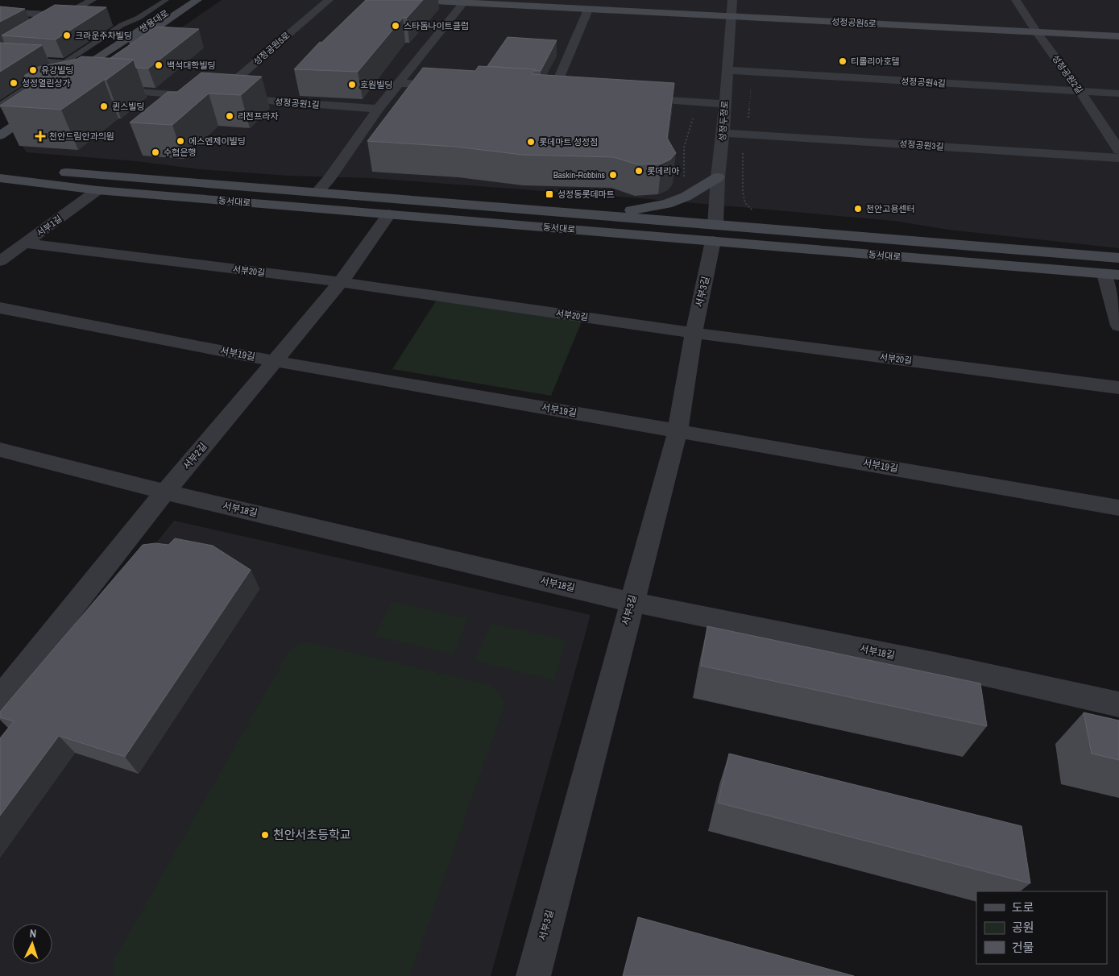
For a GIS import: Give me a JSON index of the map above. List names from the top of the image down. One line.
{"streets":{"main road":["쌍용대로","성정공원5로","동서대로"],"street":["성정공원2길","성정공원4길","성정공원1길","성정두정로","성정공원3길","서부1길","서부20길","서부3길","서부19길","서부2길","서부18길"]},"crossings":[["성정공원5로","성정공원2길"],["성정공원5로","성정공원1길"],["성정공원5로","성정두정로"],["성정공원2길","성정공원4길"],["성정공원4길","성정두정로"],["성정두정로","성정공원3길"],["성정두정로","동서대로"],["성정두정로","서부3길"],["동서대로","서부1길"],["동서대로","서부3길"],["동서대로","서부2길"],["서부1길","서부20길"],["서부20길","서부3길"],["서부20길","서부2길"],["서부3길","서부19길"],["서부3길","서부18길"],["서부19길","서부2길"],["서부2길","서부18길"]],"places":{"other":["스타돔나이트클럽","크라운주차빌딩","티롤리아호텔","백석대학빌딩","유강빌딩","성정열린상가","호원빌딩","퀸스빌딩","리전프라자","에스엔제이빌딩","롯데마트 성정점","수협은행","롯데리아","Baskin-Robbins","천안고용센터","천안서초등학교"],"health":["천안드림안과의원"],"transit":["성정동롯데마트"]},"legend":["도로","공원","건물"],"north":"top"}
